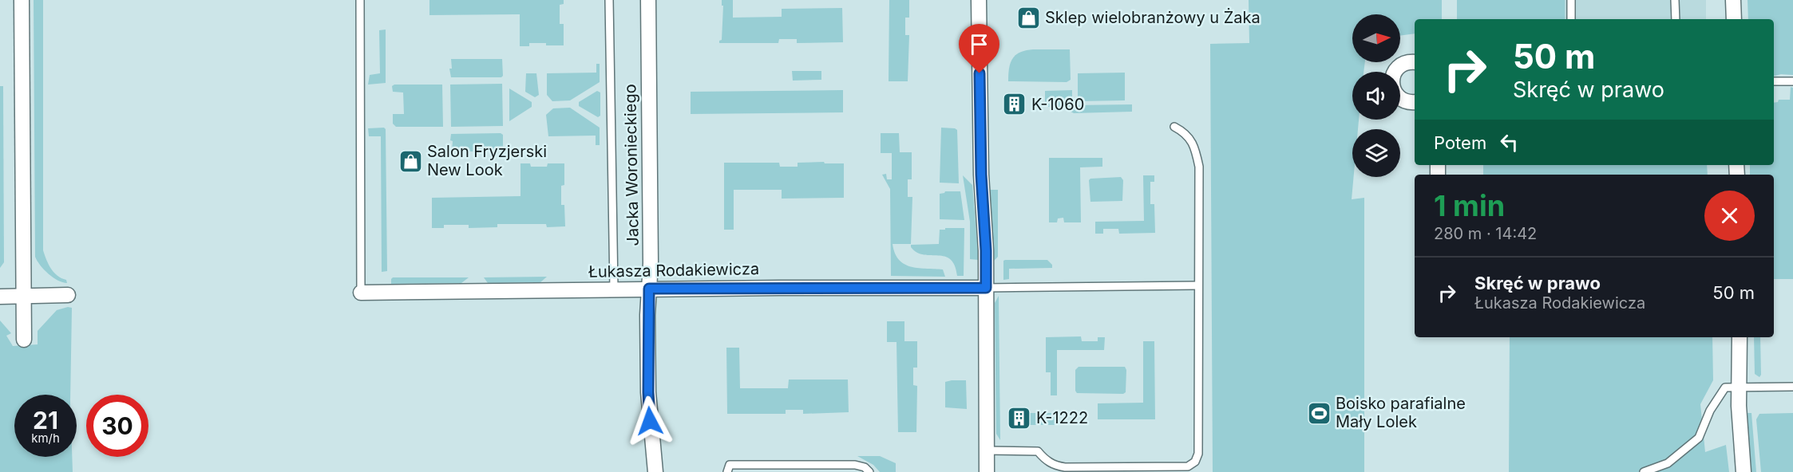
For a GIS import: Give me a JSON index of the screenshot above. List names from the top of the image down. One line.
{"streets":{"street":["Jacka Woronieckiego","Łukasza Rodakiewicza"]},"crossings":[["Jacka Woronieckiego","Łukasza Rodakiewicza"]],"places":{"shop":["Sklep wielobranżowy u Żaka","Salon Fryzjerski New Look"],"building":["K-1060","K-1222"],"sports":["Boisko parafialne Mały Lolek"]},"north":"right","page":{"turn":["50 m","Skręć w prawo"],"then":"Potem","heading":["1 min","280 m · 14:42"],"list":[{"name":"Skręć w prawo","note":"Łukasza Rodakiewicza","value":"50 m"}],"speed":"21 km/h","limit":"30"}}
